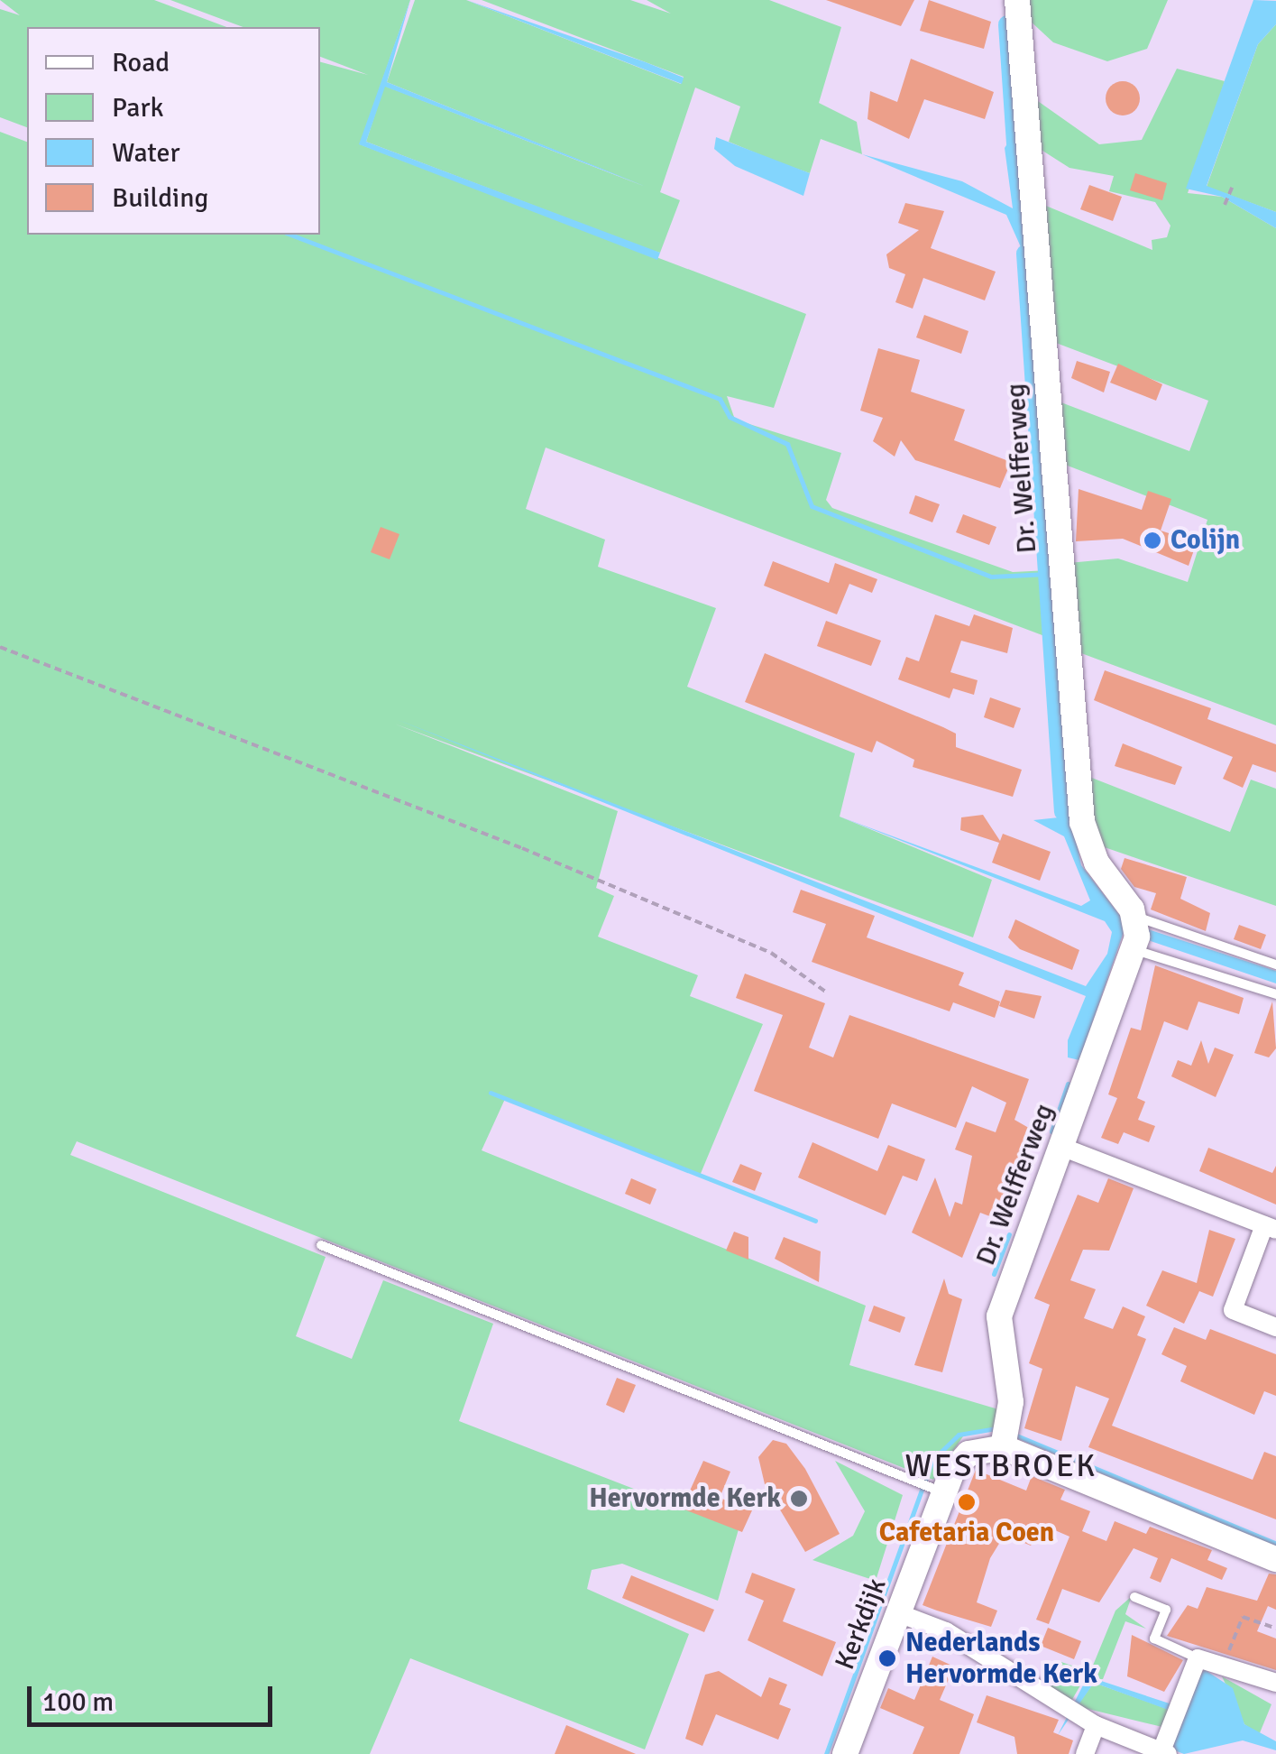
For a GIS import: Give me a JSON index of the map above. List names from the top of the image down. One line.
{"streets":{"street":["Dr. Welfferweg","Kerkdijk"]},"crossings":[["Dr. Welfferweg","Kerkdijk"]],"districts":["WESTBROEK"],"places":["Colijn","Hervormde Kerk","Cafetaria Coen","Nederlands Hervormde Kerk"],"legend":["Road","Park","Water","Building"],"scale_bar":"100 m"}
